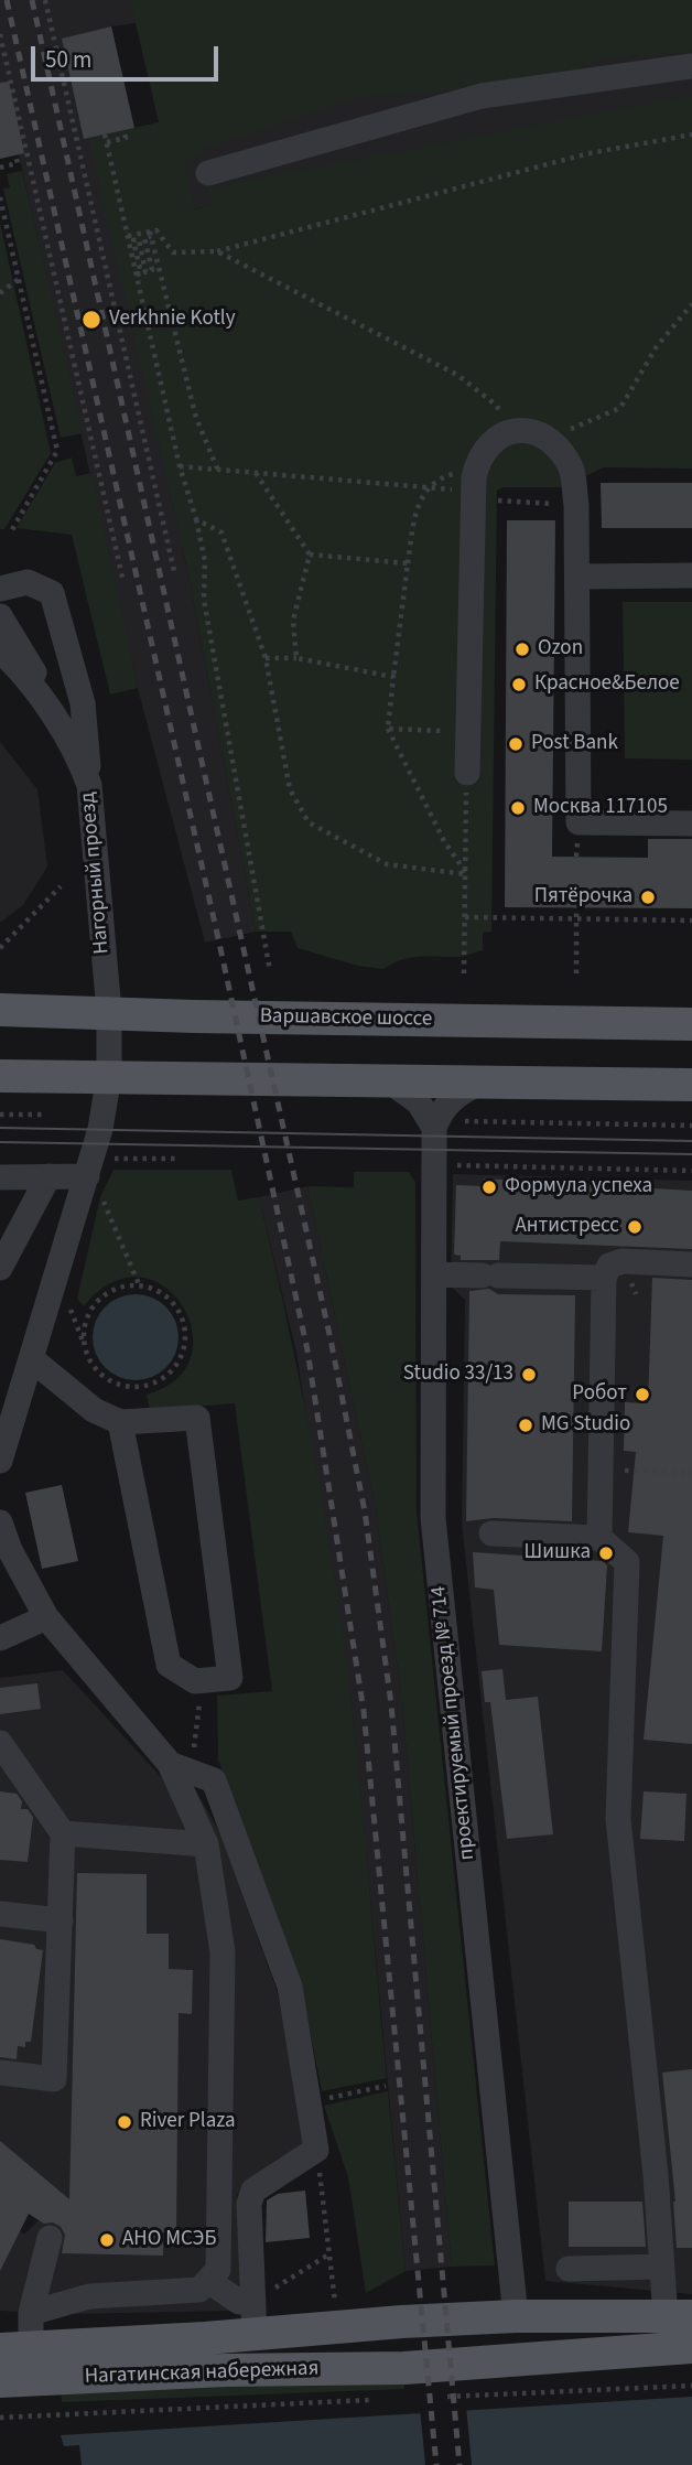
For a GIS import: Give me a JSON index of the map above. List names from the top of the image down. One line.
{"streets":{"main road":["Варшавское шоссе","Нагатинская набережная"],"street":["Нагорный проезд","проектируемый проезд № 714"]},"crossings":[["Нагорный проезд","Варшавское шоссе"],["проектируемый проезд № 714","Нагатинская набережная"]],"places":["Verkhnie Kotly","Ozon","Красное&Белое","Post Bank","Москва 117105","Пятёрочка","Формула успеха","Антистресс","Studio 33/13","Робот","MG Studio","Шишка","River Plaza","АНО МСЭБ"],"scale_bar":"50 m"}
